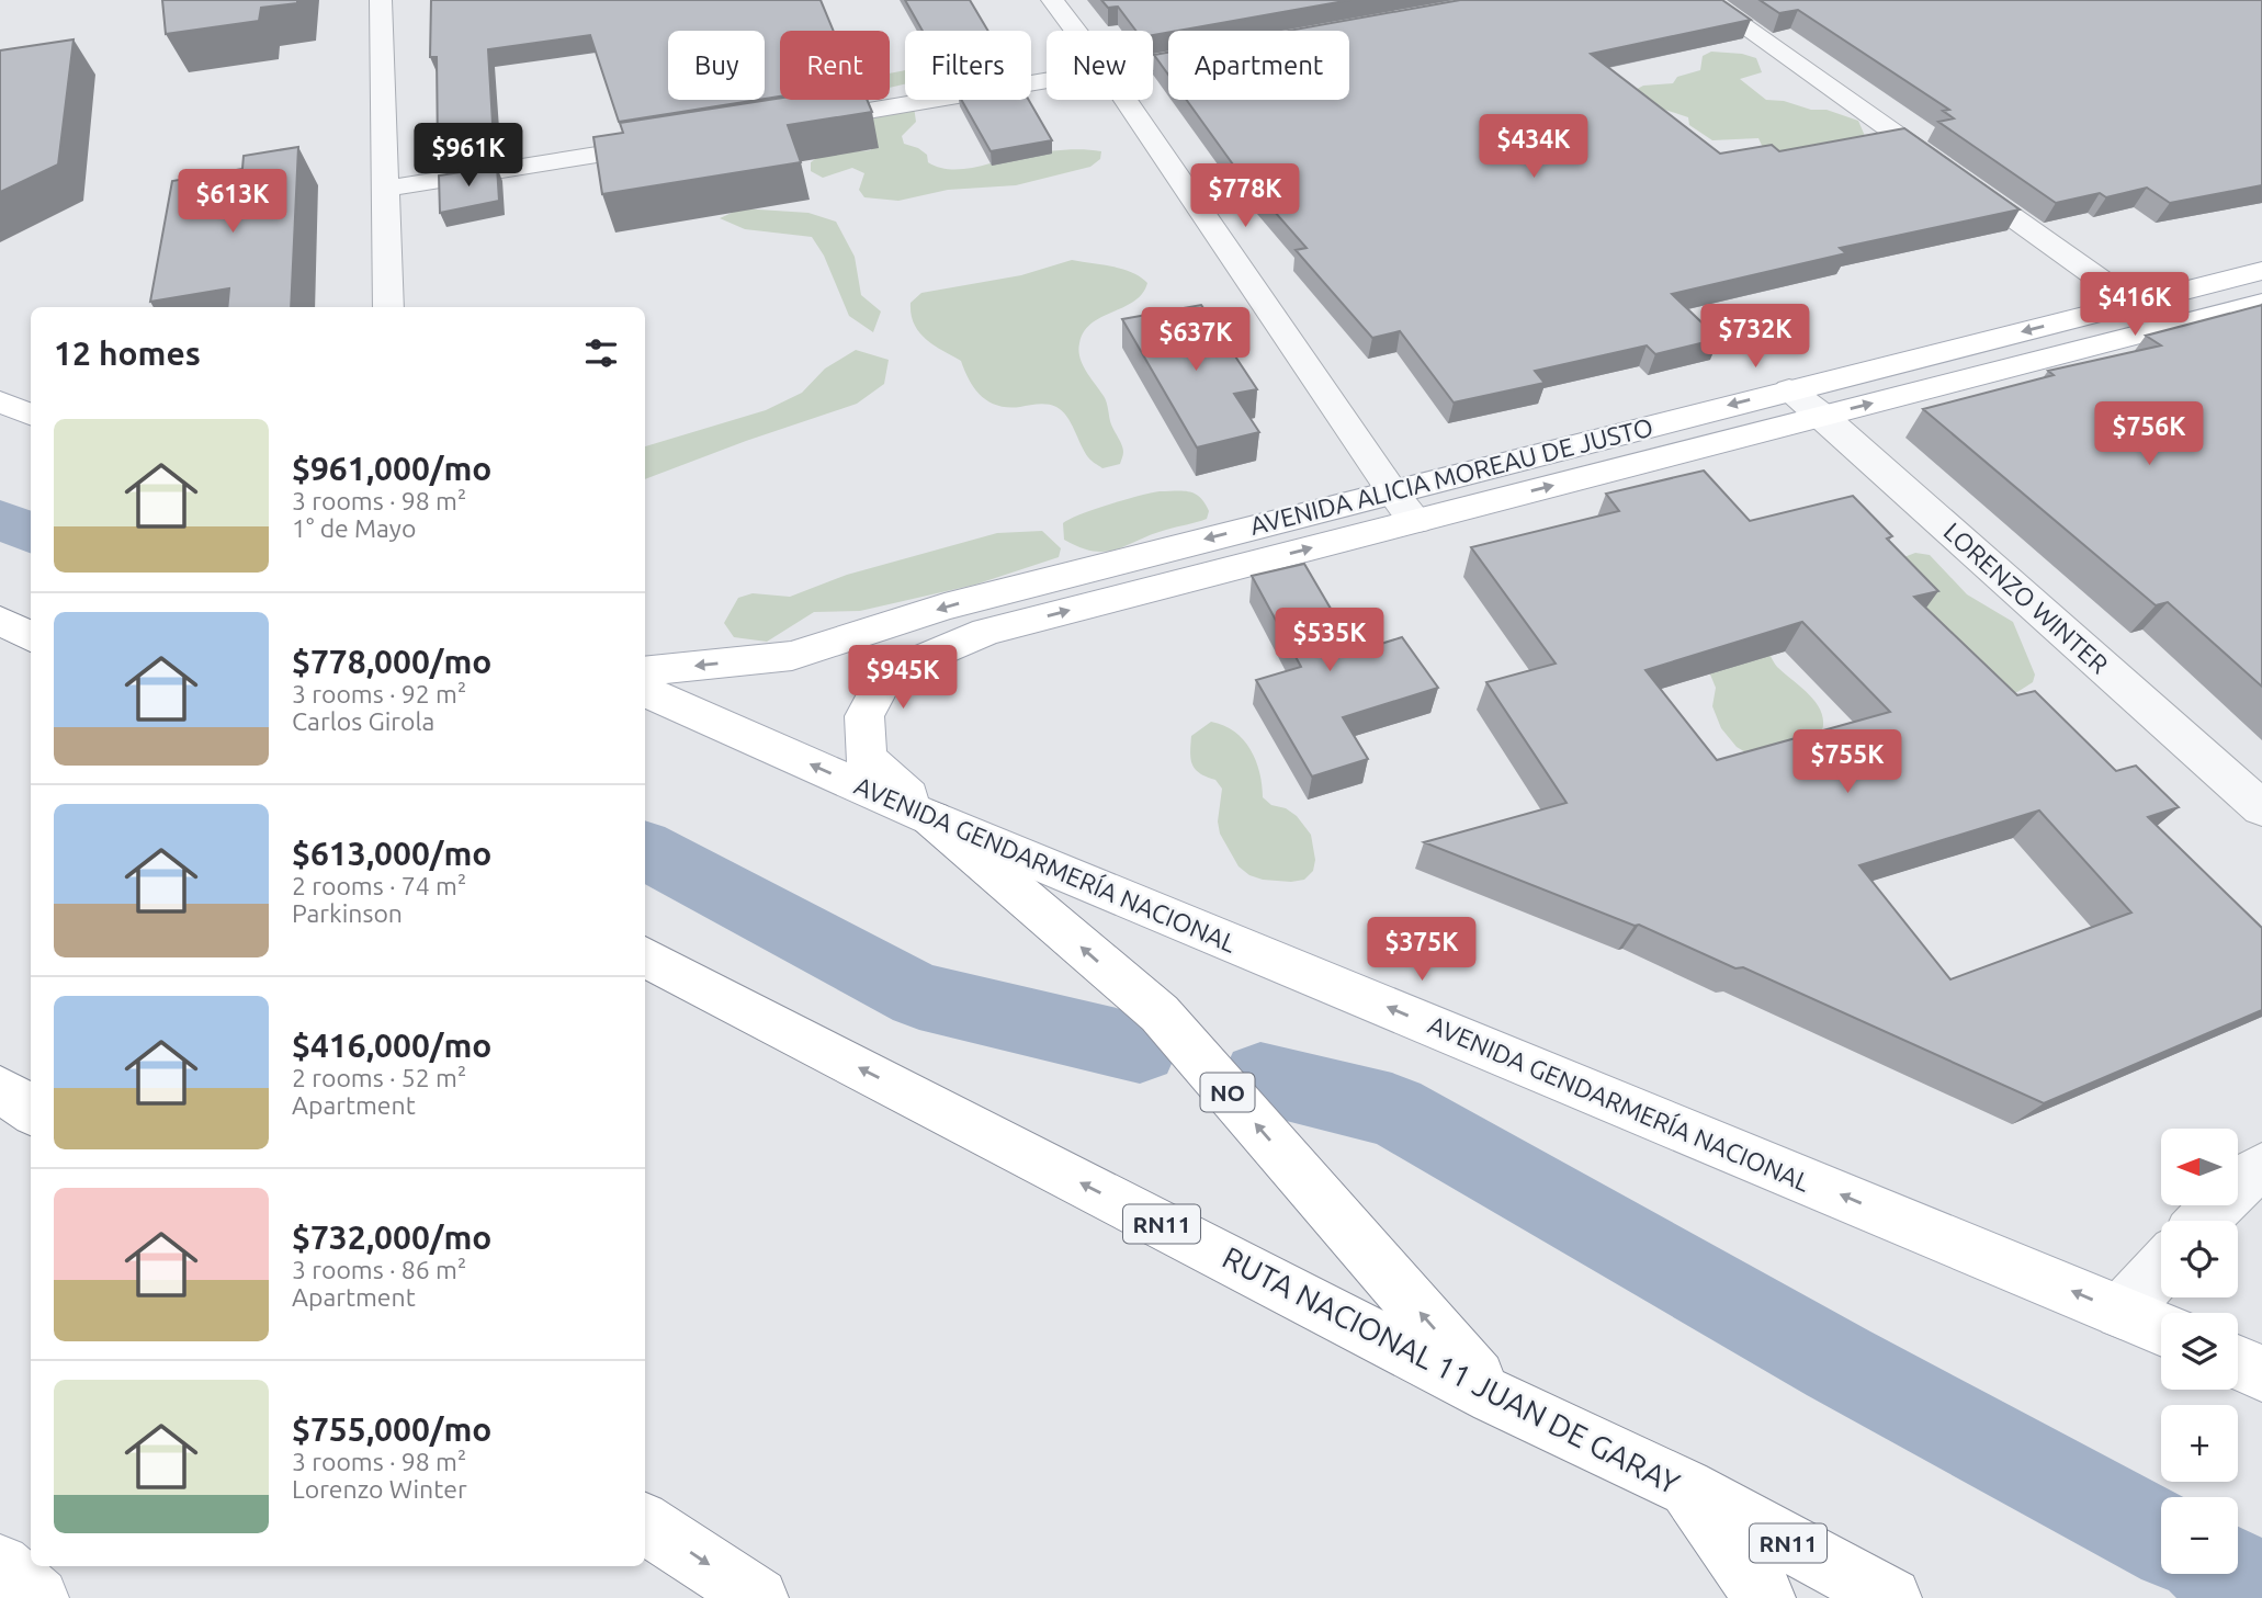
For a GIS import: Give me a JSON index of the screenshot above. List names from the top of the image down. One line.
{"streets":{"main road":["AVENIDA ALICIA MOREAU DE JUSTO","AVENIDA GENDARMERÍA NACIONAL","NO","RN11","RUTA NACIONAL 11 JUAN DE GARAY"],"street":["LORENZO WINTER"]},"crossings":[["AVENIDA ALICIA MOREAU DE JUSTO","LORENZO WINTER"],["AVENIDA ALICIA MOREAU DE JUSTO","AVENIDA GENDARMERÍA NACIONAL"],["AVENIDA ALICIA MOREAU DE JUSTO","NO"],["AVENIDA GENDARMERÍA NACIONAL","NO"],["NO","RUTA NACIONAL 11 JUAN DE GARAY"]],"north":"left","page":{"chip":["Buy","Rent","Filters","New","Apartment"],"price":["$434K","$961K","$778K","$613K","$416K","$732K","$637K","$756K","$535K","$945K","$755K","$375K"],"heading":"12 homes","list":[{"name":"$961,000/mo","note":"3 rooms · 98 m² · 1° de Mayo"},{"name":"$778,000/mo","note":"3 rooms · 92 m² · Carlos Girola"},{"name":"$613,000/mo","note":"2 rooms · 74 m² · Parkinson"},{"name":"$416,000/mo","note":"2 rooms · 52 m² · Apartment"},{"name":"$732,000/mo","note":"3 rooms · 86 m² · Apartment"},{"name":"$755,000/mo","note":"3 rooms · 98 m² · Lorenzo Winter"}],"map_buttons":["+","−"]}}
